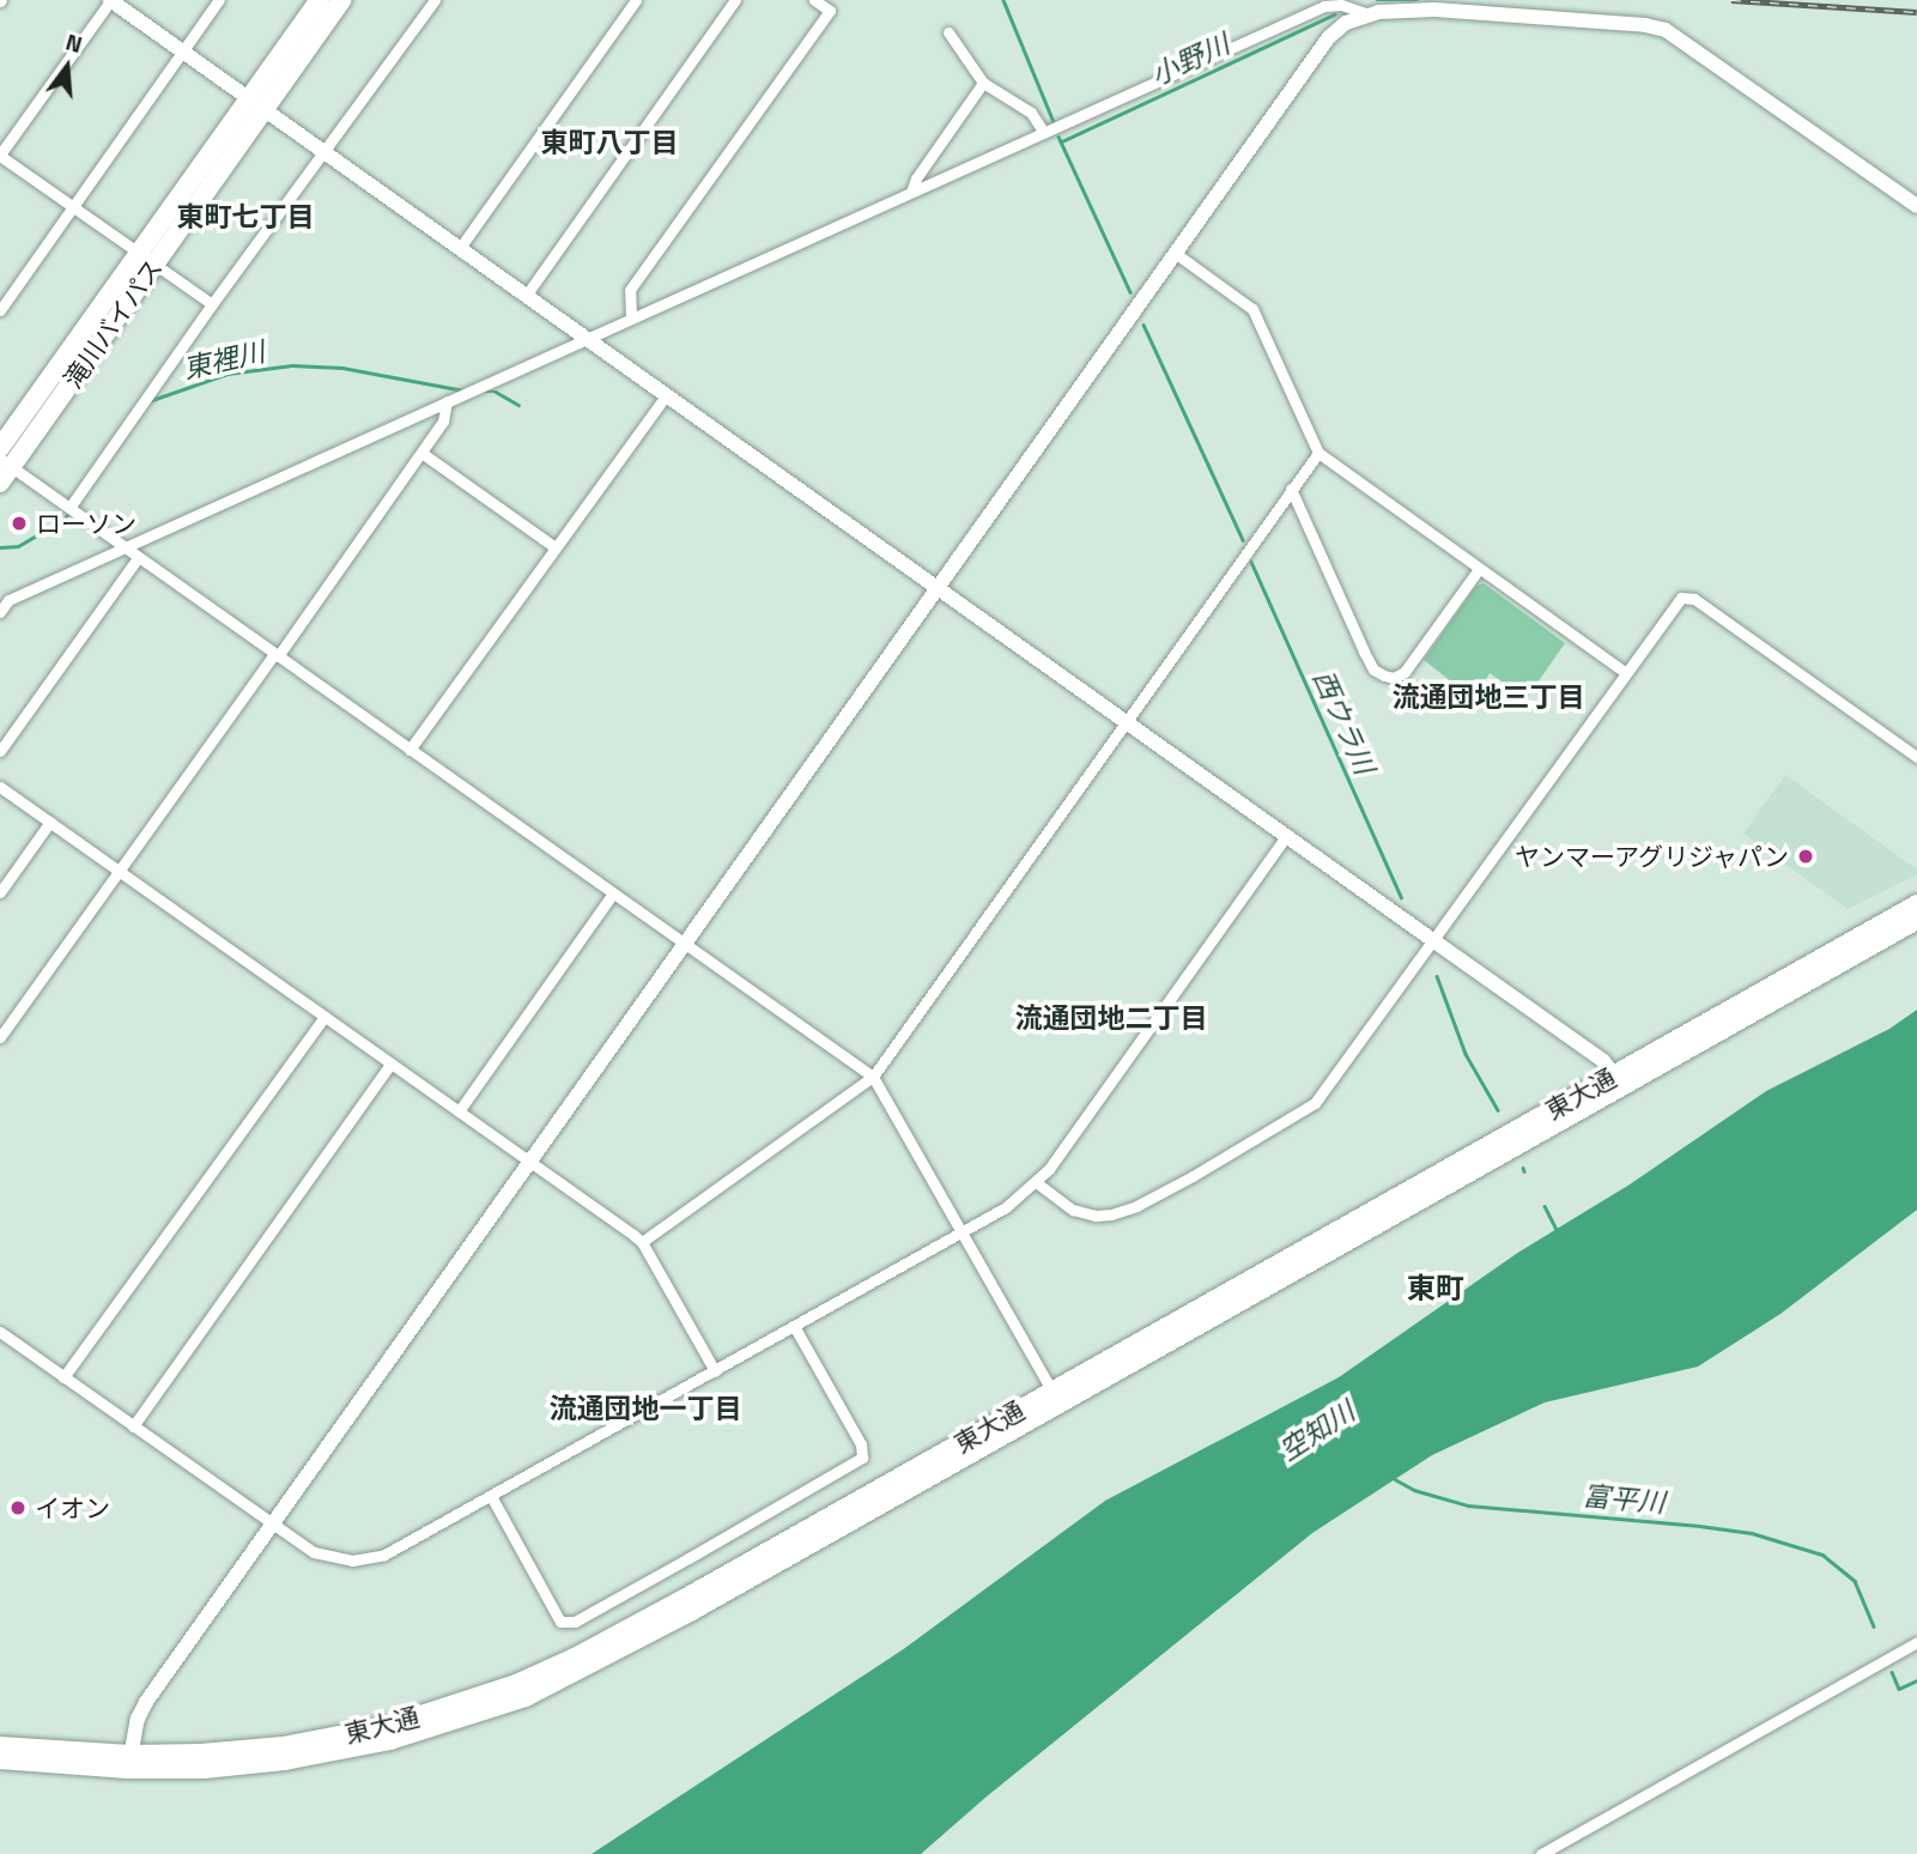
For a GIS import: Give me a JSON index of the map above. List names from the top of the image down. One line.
{"streets":{"highway":["滝川バイパス","東大通"]},"districts":["東町八丁目","東町七丁目","流通団地三丁目","流通団地二丁目","東町","流通団地一丁目"],"water":["小野川","東裡川","西ウラ川","空知川","富平川"],"places":["ローソン","ヤンマーアグリジャパン","イオン"],"north":"top"}
